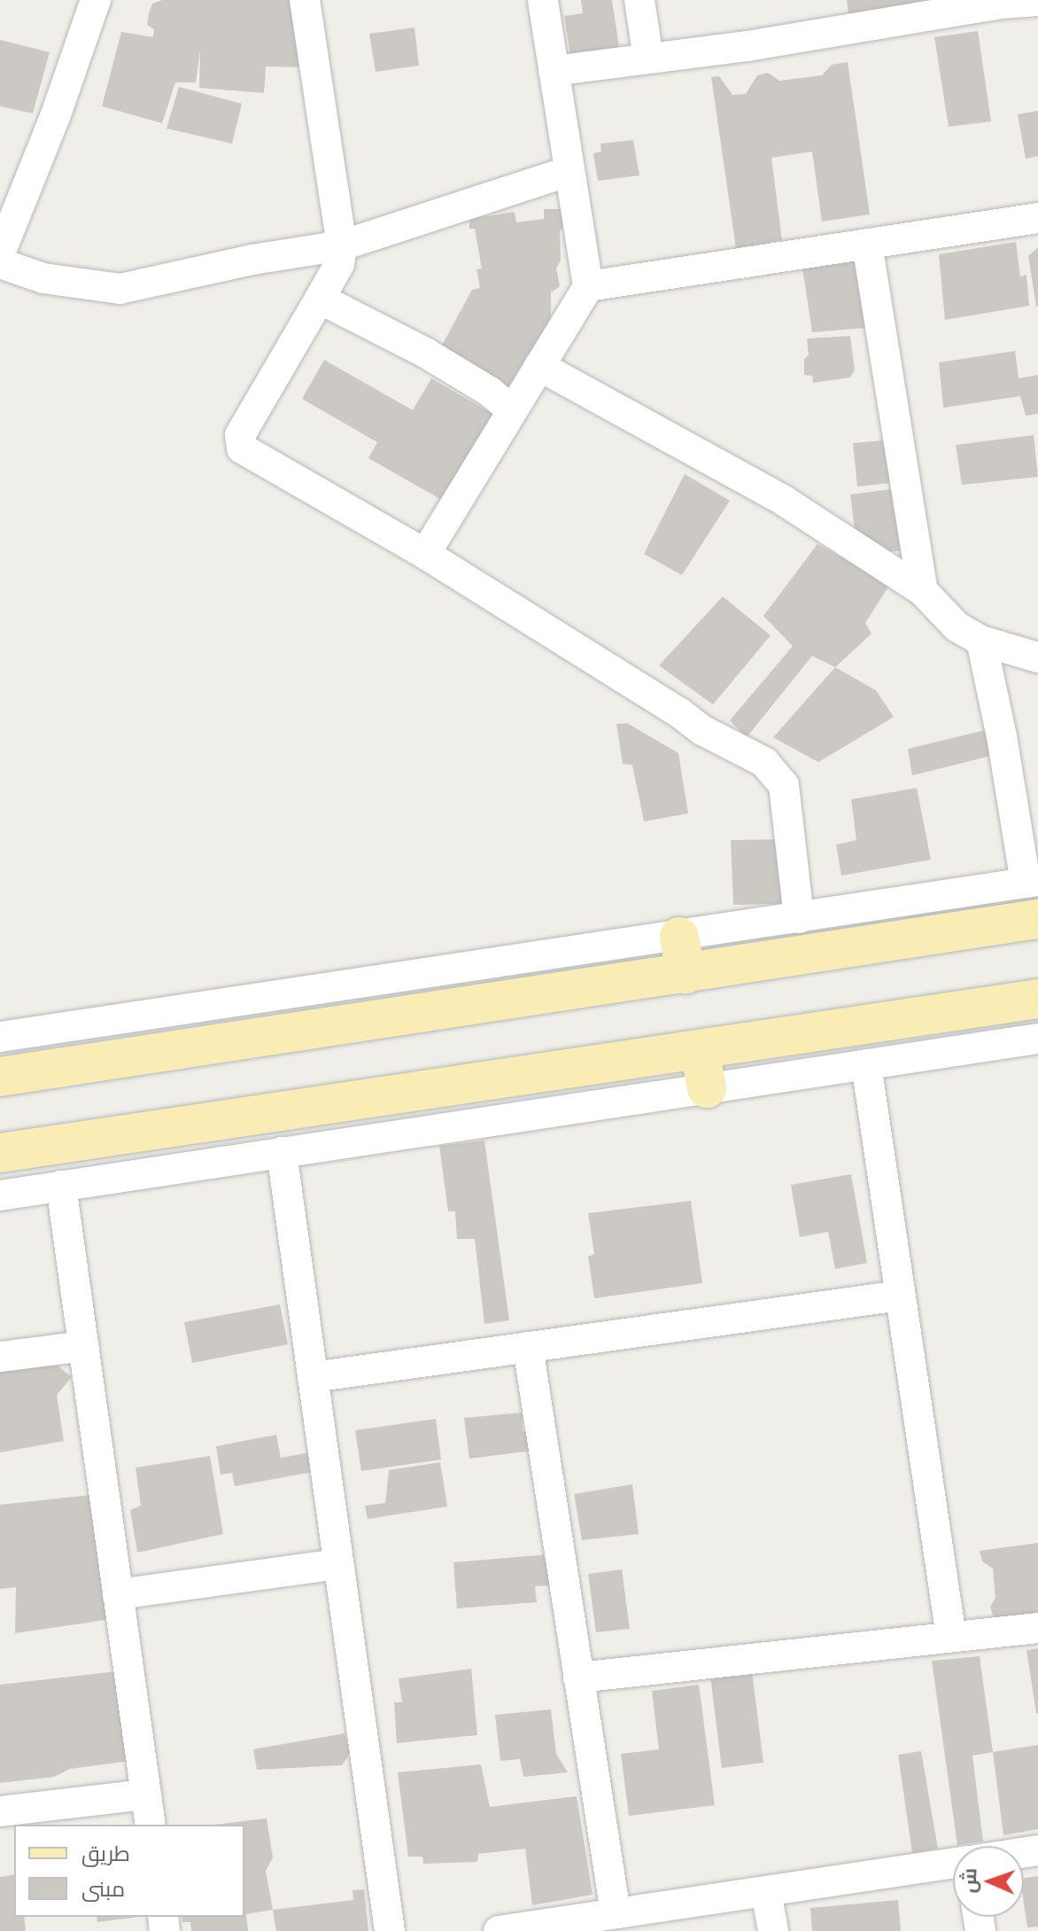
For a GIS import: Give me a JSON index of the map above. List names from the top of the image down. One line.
{"legend":["طريق","مبنى"],"north":"left"}
